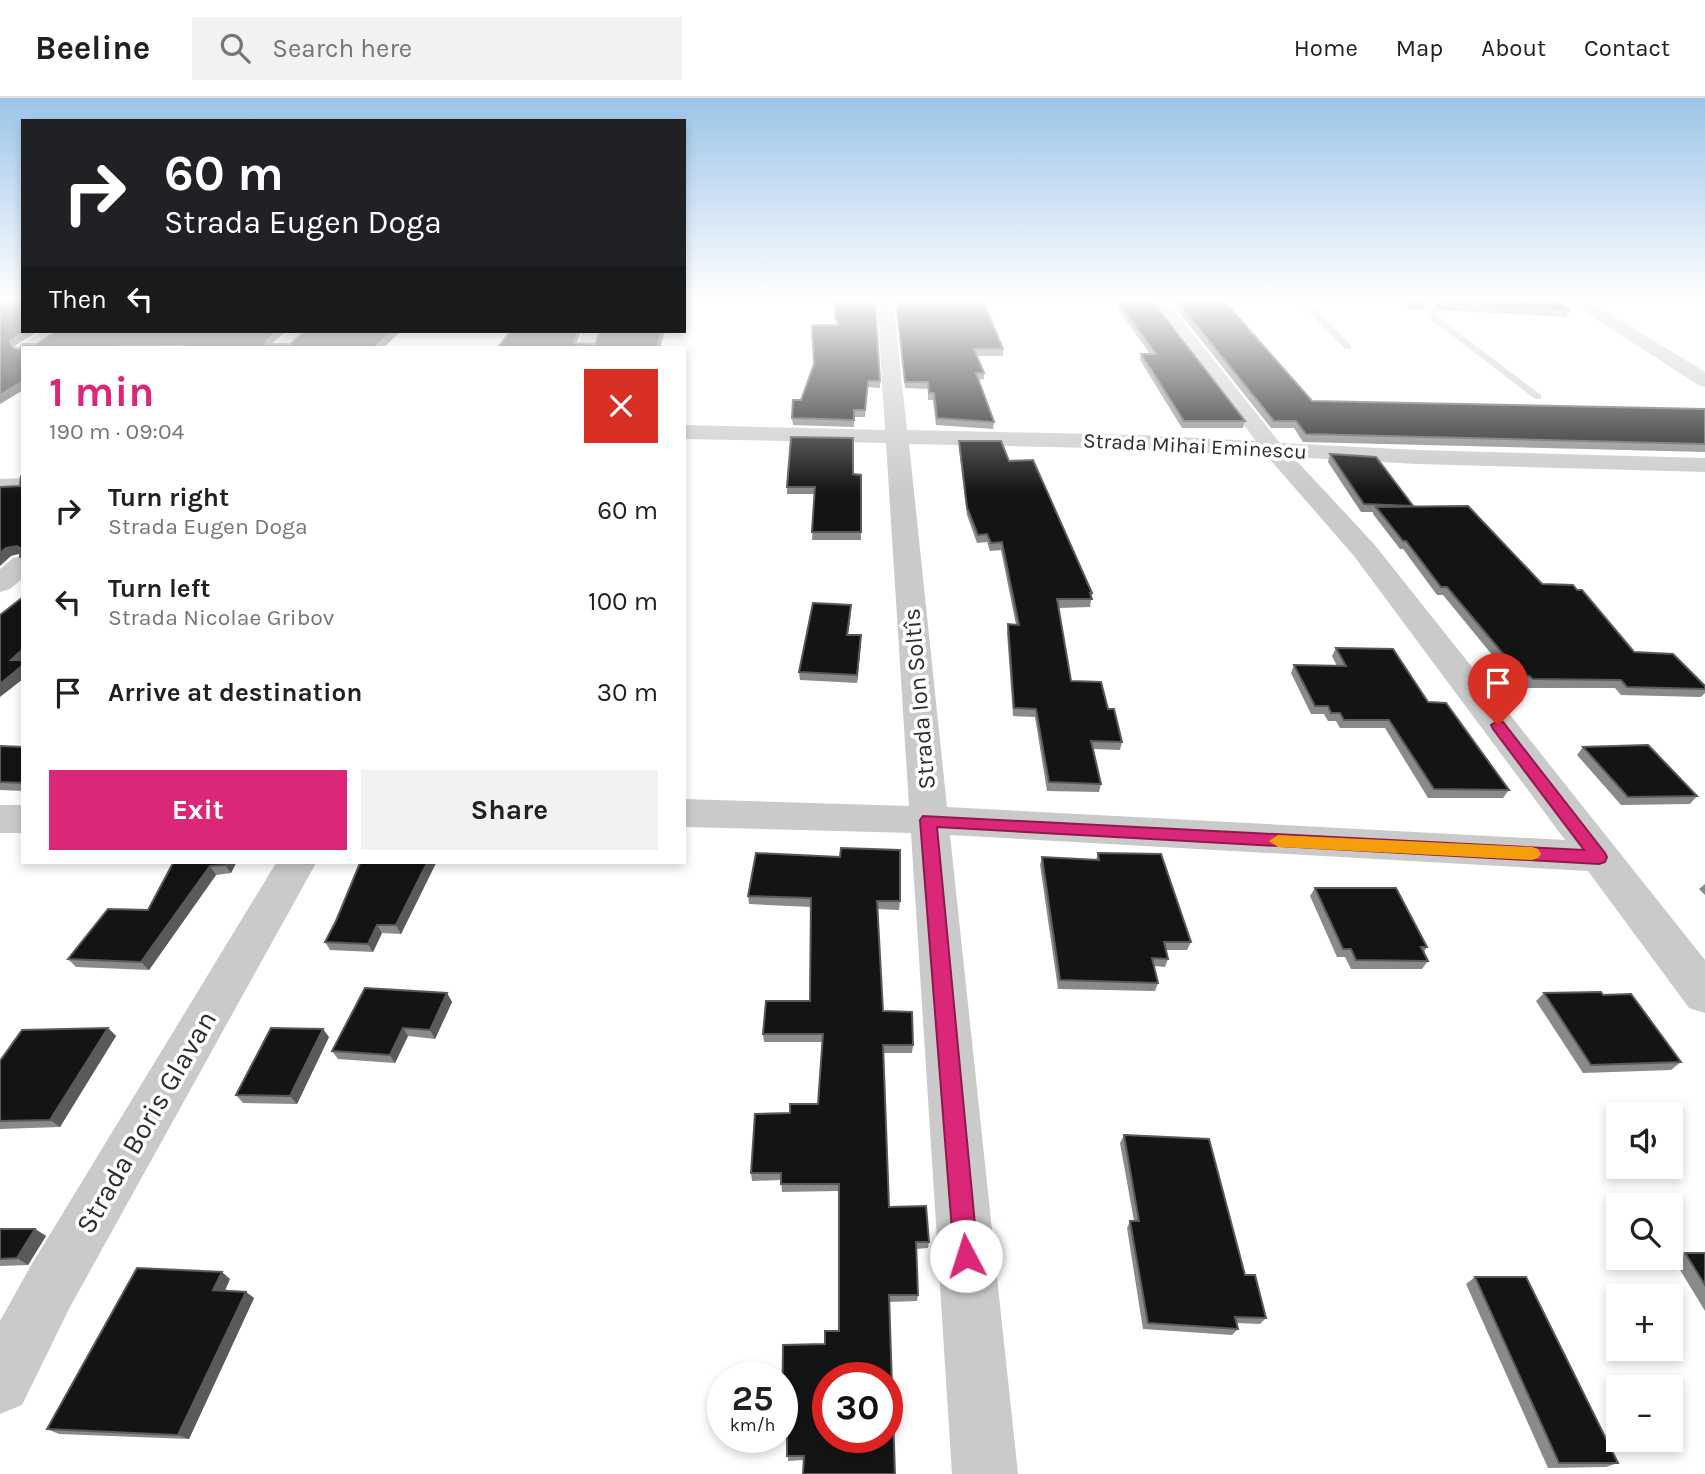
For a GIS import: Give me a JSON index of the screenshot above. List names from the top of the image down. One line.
{"streets":{"street":["Strada Mihai Eminescu","Strada Ion Soltîs","Strada Boris Glavan"]},"crossings":[["Strada Mihai Eminescu","Strada Ion Soltîs"]],"page":{"header":"Beeline","search":"Search here","nav":["Home","Map","About","Contact"],"turn":["60 m","Strada Eugen Doga"],"then":"Then","heading":["1 min","190 m · 09:04"],"list":[{"name":"Turn right","note":"Strada Eugen Doga","value":"60 m"},{"name":"Turn left","note":"Strada Nicolae Gribov","value":"100 m"},{"name":"Arrive at destination","value":"30 m"}],"buttons":["Exit","Share"],"map_buttons":["+","−"],"speed":"25 km/h","limit":"30"}}
